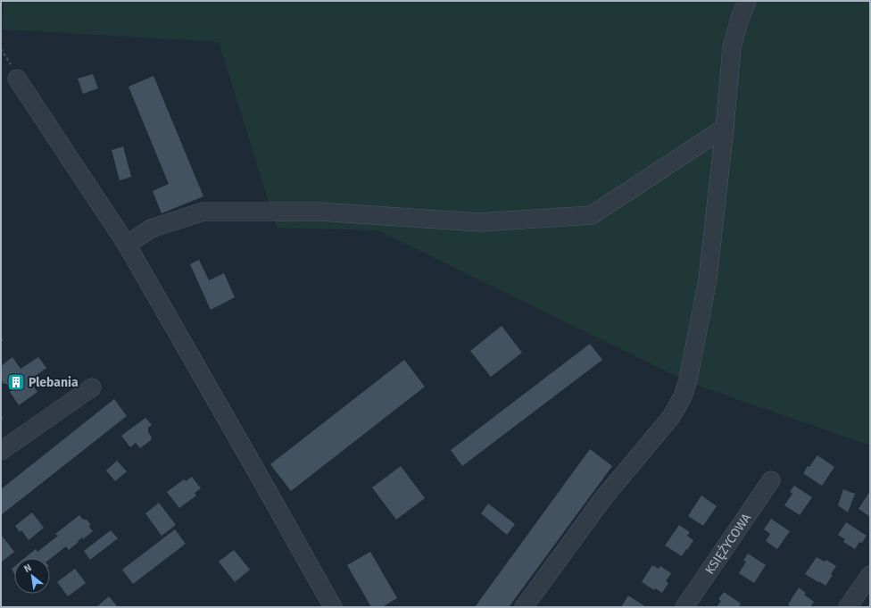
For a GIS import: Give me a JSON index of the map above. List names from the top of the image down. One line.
{"streets":{"street":["KSIĘŻYCOWA"]},"places":{"building":["Plebania"]},"north":"top left"}
